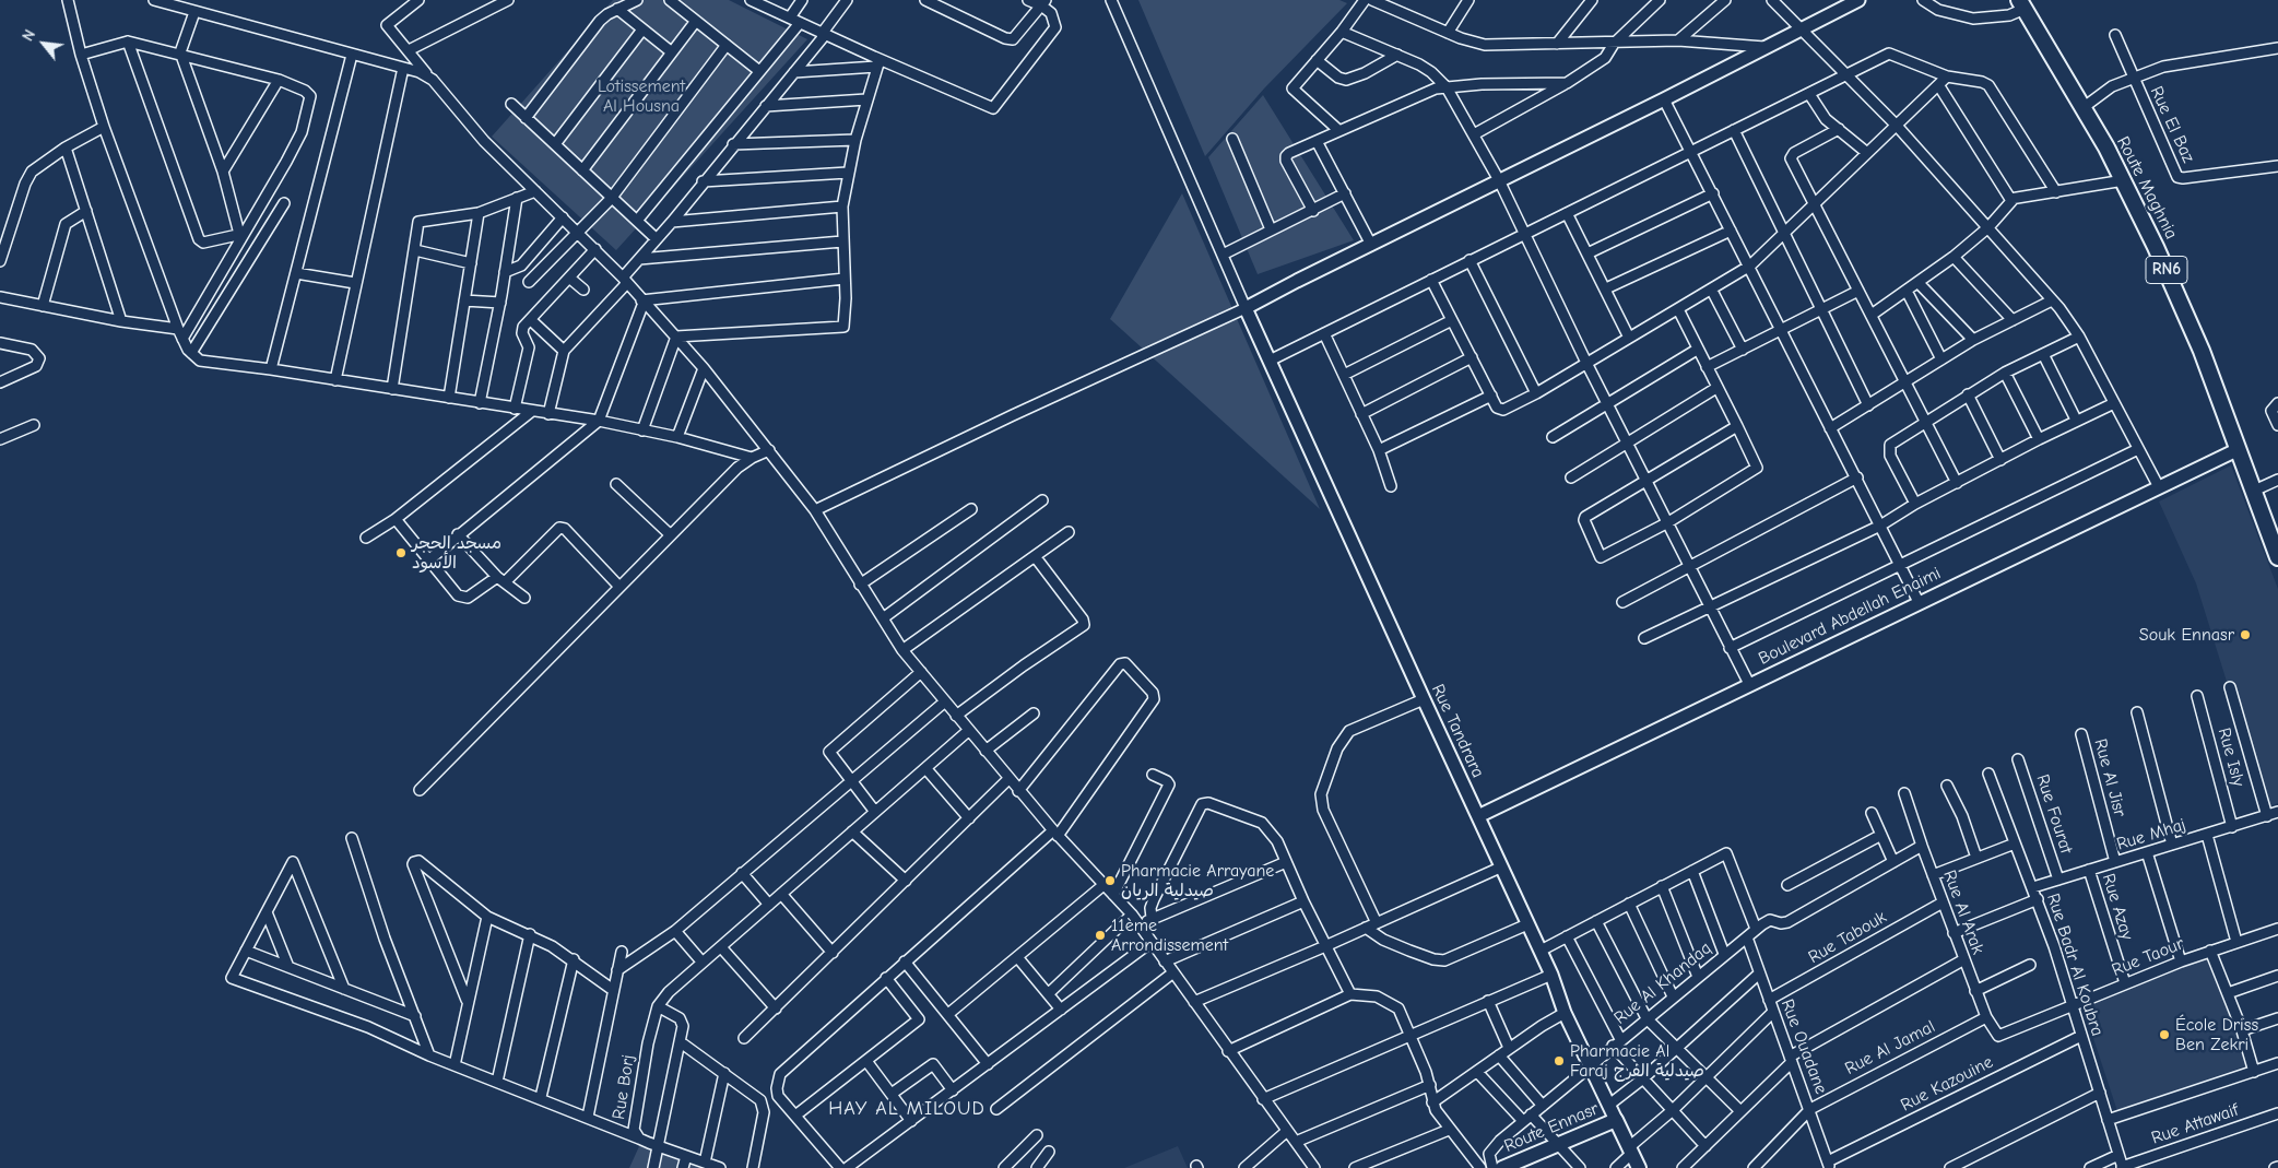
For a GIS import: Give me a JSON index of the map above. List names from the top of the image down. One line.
{"streets":{"main road":["Route Maghnia","RN6","Rue Tandrara","Route Ennasr"],"street":["Rue El Baz","Boulevard Abdellah Enaimi","Rue Isly","Rue Al Jisr","Rue Fourat","Rue Mhaj","Rue Azay","Rue Al Arak","Rue Tabouk","Rue Taour","Rue Badr Al Koubra","Rue Al Khandaq","Rue Ouadane","Rue Al Jamal","Rue Kazouine","Rue Borj","Rue Attawaif"]},"crossings":[["Rue El Baz","Route Maghnia"],["Route Maghnia","Boulevard Abdellah Enaimi"],["Boulevard Abdellah Enaimi","Rue Tandrara"],["Rue Tandrara","Rue Al Khandaq"],["Rue Tandrara","Route Ennasr"],["Rue Isly","Rue Mhaj"],["Rue Al Jisr","Rue Mhaj"],["Rue Fourat","Rue Mhaj"],["Rue Mhaj","Rue Azay"],["Rue Mhaj","Rue Badr Al Koubra"],["Rue Azay","Rue Taour"],["Rue Al Arak","Rue Tabouk"],["Rue Al Arak","Rue Taour"],["Rue Al Arak","Rue Al Jamal"],["Rue Tabouk","Rue Ouadane"],["Rue Taour","Rue Badr Al Koubra"],["Rue Badr Al Koubra","Rue Kazouine"],["Rue Badr Al Koubra","Rue Attawaif"],["Rue Al Khandaq","Rue Ouadane"],["Rue Ouadane","Rue Al Jamal"],["Rue Ouadane","Rue Kazouine"]],"districts":["HAY AL MILOUD"],"parks":["Lotissement Al Housna"],"places":["مسجد الحجر الأسود","Souk Ennasr","Pharmacie Arrayane صيدلية الريان","11ème Arrondissement","École Driss Ben Zekri","Pharmacie Al Faraj صيدلية الفرج"],"north":"top left"}
